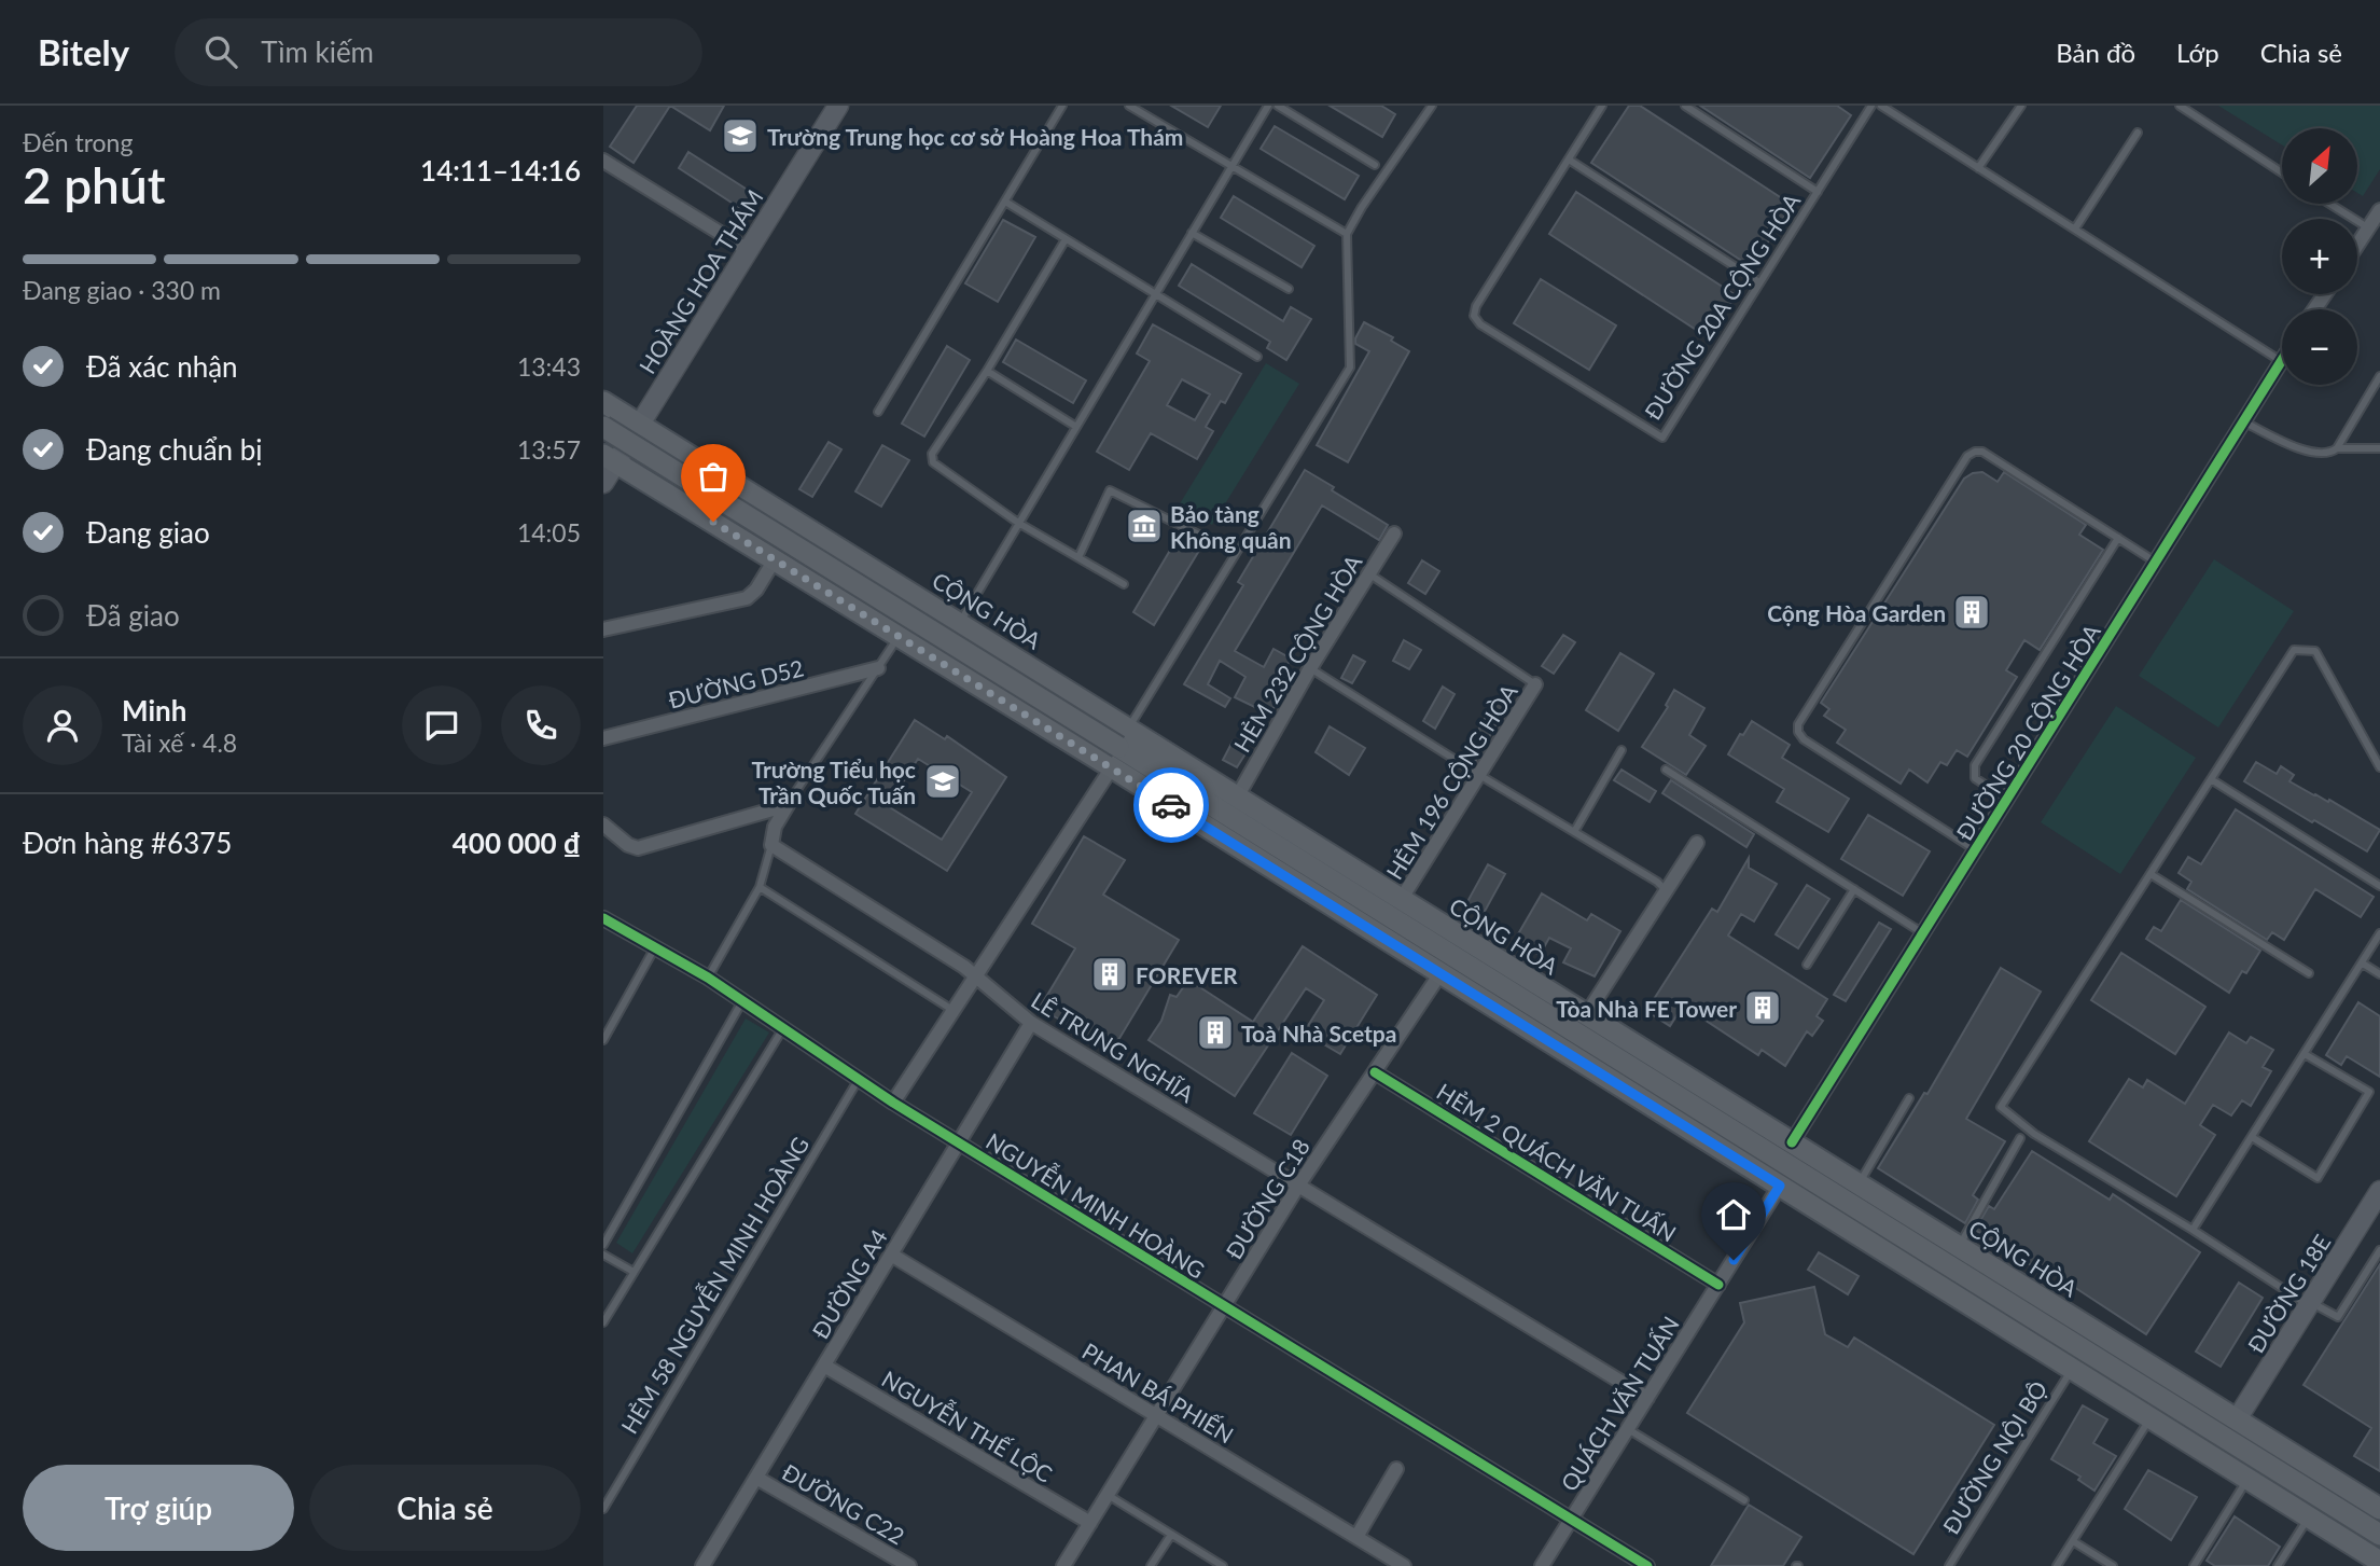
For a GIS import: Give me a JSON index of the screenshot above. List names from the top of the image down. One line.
{"streets":{"main road":["HOÀNG HOA THÁM","CỘNG HÒA","ĐƯỜNG 18E"],"street":["HẺM 232 CỘNG HÒA","ĐƯỜNG D52","ĐƯỜNG 20 CỘNG HÒA","HẺM 196 CỘNG HÒA","LÊ TRUNG NGHĨA","HẺM 2 QUÁCH VĂN TUẤN","ĐƯỜNG C18","NGUYỄN MINH HOÀNG","ĐƯỜNG A4","PHAN BÁ PHIẾN","QUÁCH VĂN TUẤN","NGUYỄN THẾ LỘC","ĐƯỜNG C22"],"lane":["ĐƯỜNG 20A CỘNG HÒA","HẺM 58 NGUYỄN MINH HOÀNG","ĐƯỜNG NỘI BỘ"]},"crossings":[["HOÀNG HOA THÁM","CỘNG HÒA"],["CỘNG HÒA","HẺM 232 CỘNG HÒA"],["CỘNG HÒA","ĐƯỜNG 20 CỘNG HÒA"],["CỘNG HÒA","HẺM 196 CỘNG HÒA"],["CỘNG HÒA","ĐƯỜNG 18E"],["LÊ TRUNG NGHĨA","ĐƯỜNG C18"],["LÊ TRUNG NGHĨA","ĐƯỜNG A4"],["LÊ TRUNG NGHĨA","QUÁCH VĂN TUẤN"],["HẺM 2 QUÁCH VĂN TUẤN","ĐƯỜNG C18"],["HẺM 2 QUÁCH VĂN TUẤN","QUÁCH VĂN TUẤN"],["ĐƯỜNG C18","NGUYỄN MINH HOÀNG"],["ĐƯỜNG C18","PHAN BÁ PHIẾN"],["ĐƯỜNG C18","NGUYỄN THẾ LỘC"],["NGUYỄN MINH HOÀNG","ĐƯỜNG A4"],["NGUYỄN MINH HOÀNG","HẺM 58 NGUYỄN MINH HOÀNG"],["NGUYỄN MINH HOÀNG","QUÁCH VĂN TUẤN"],["ĐƯỜNG A4","PHAN BÁ PHIẾN"],["ĐƯỜNG A4","NGUYỄN THẾ LỘC"],["ĐƯỜNG A4","ĐƯỜNG C22"]],"places":{"school or university":["Trường Trung học cơ sở Hoàng Hoa Thám","Trường Tiểu học Trần Quốc Tuấn"],"museum":["Bảo tàng Không quân"],"building":["Cộng Hòa Garden","FOREVER","Tòa Nhà FE Tower","Toà Nhà Scetpa"]},"north":"top right","page":{"header":"Bitely","search":"Tìm kiếm","nav":["Bản đồ","Lớp","Chia sẻ"],"heading":["2 phút","Đến trong","14:11–14:16"],"panel":["Minh","Tài xế · 4.8","Đơn hàng #6375","400 000 ₫"],"map_buttons":["+","−"],"bar":"Đang giao · 330 m","list":[["Đã xác nhận","13:43"],["Đang chuẩn bị","13:57"],["Đang giao","14:05"],"Đã giao"],"buttons":["Trợ giúp","Chia sẻ"]}}
